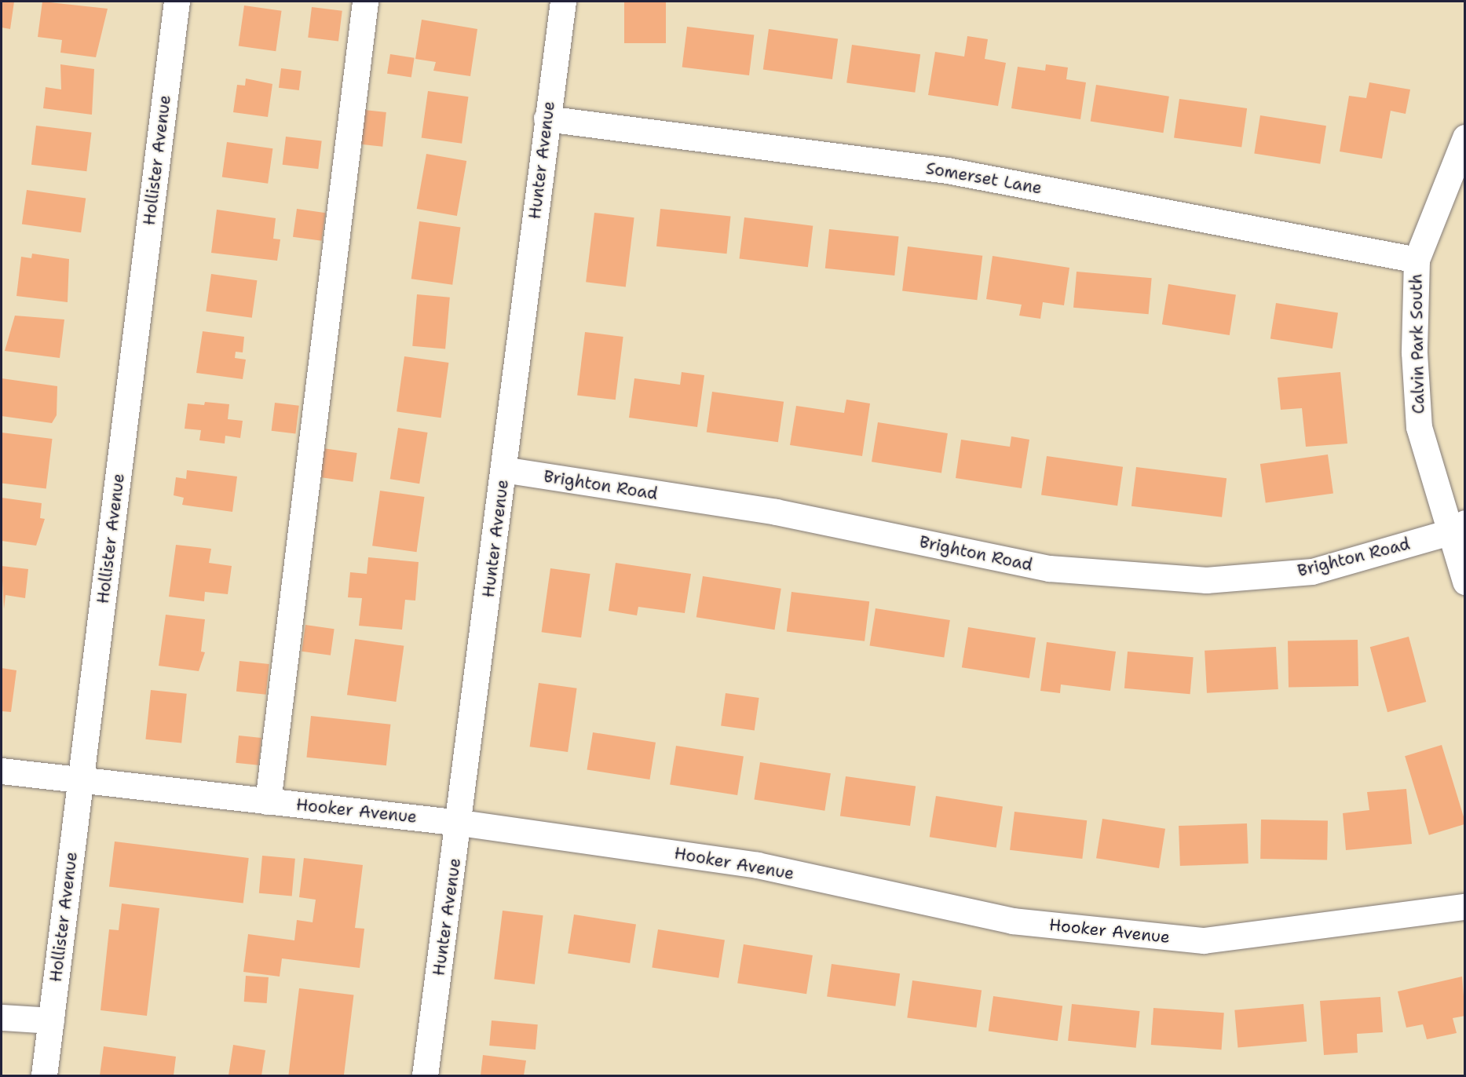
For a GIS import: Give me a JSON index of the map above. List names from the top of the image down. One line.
{"streets":{"street":["Hollister Avenue","Hunter Avenue","Somerset Lane","Calvin Park South","Brighton Road","Hooker Avenue"]},"crossings":[["Hollister Avenue","Hooker Avenue"],["Hunter Avenue","Somerset Lane"],["Hunter Avenue","Brighton Road"],["Hunter Avenue","Hooker Avenue"],["Somerset Lane","Calvin Park South"],["Calvin Park South","Brighton Road"]]}
